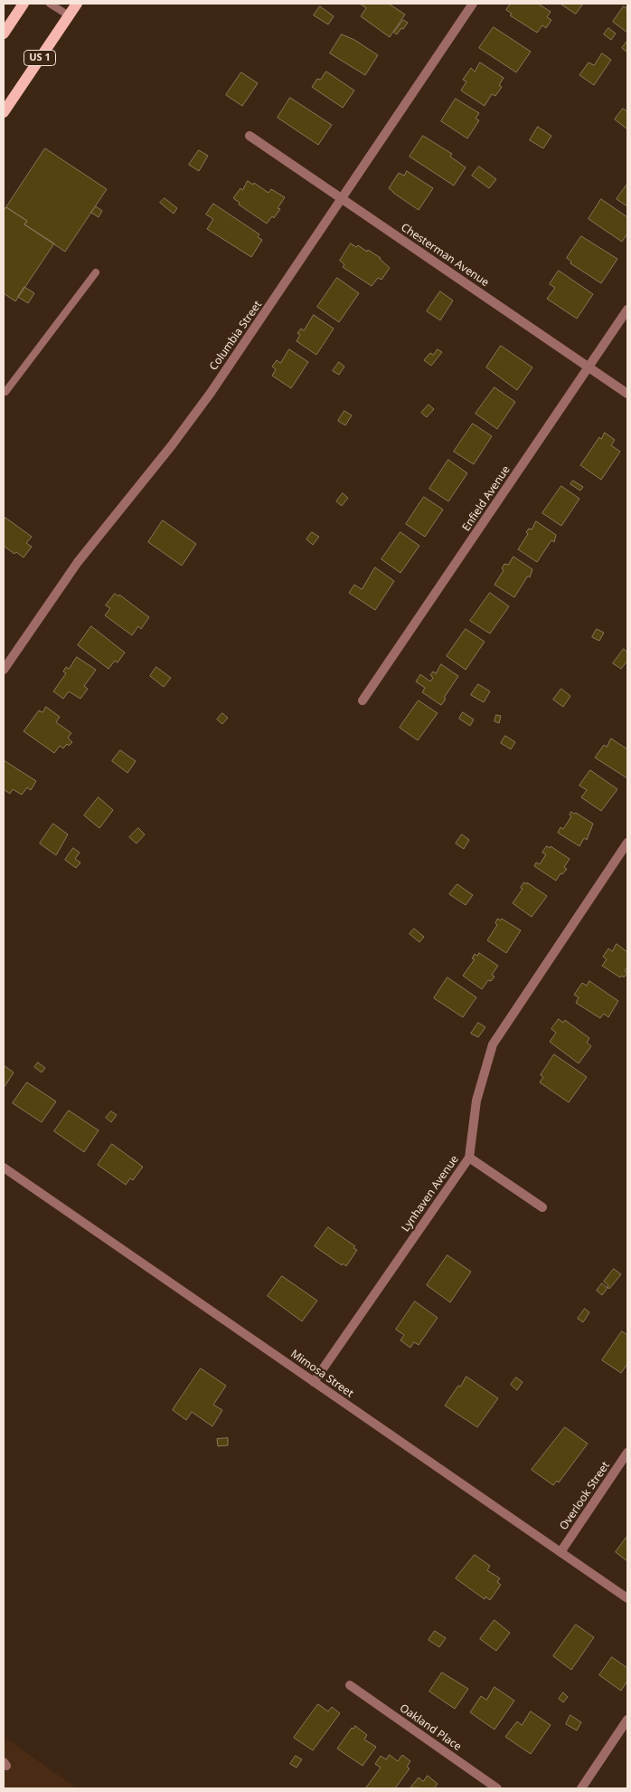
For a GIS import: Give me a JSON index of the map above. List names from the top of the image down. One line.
{"streets":{"main road":["US 1"],"street":["Chesterman Avenue","Columbia Street","Enfield Avenue","Lynhaven Avenue","Mimosa Street","Overlook Street","Oakland Place"]},"crossings":[["Chesterman Avenue","Columbia Street"],["Chesterman Avenue","Enfield Avenue"],["Lynhaven Avenue","Mimosa Street"],["Mimosa Street","Overlook Street"]]}
